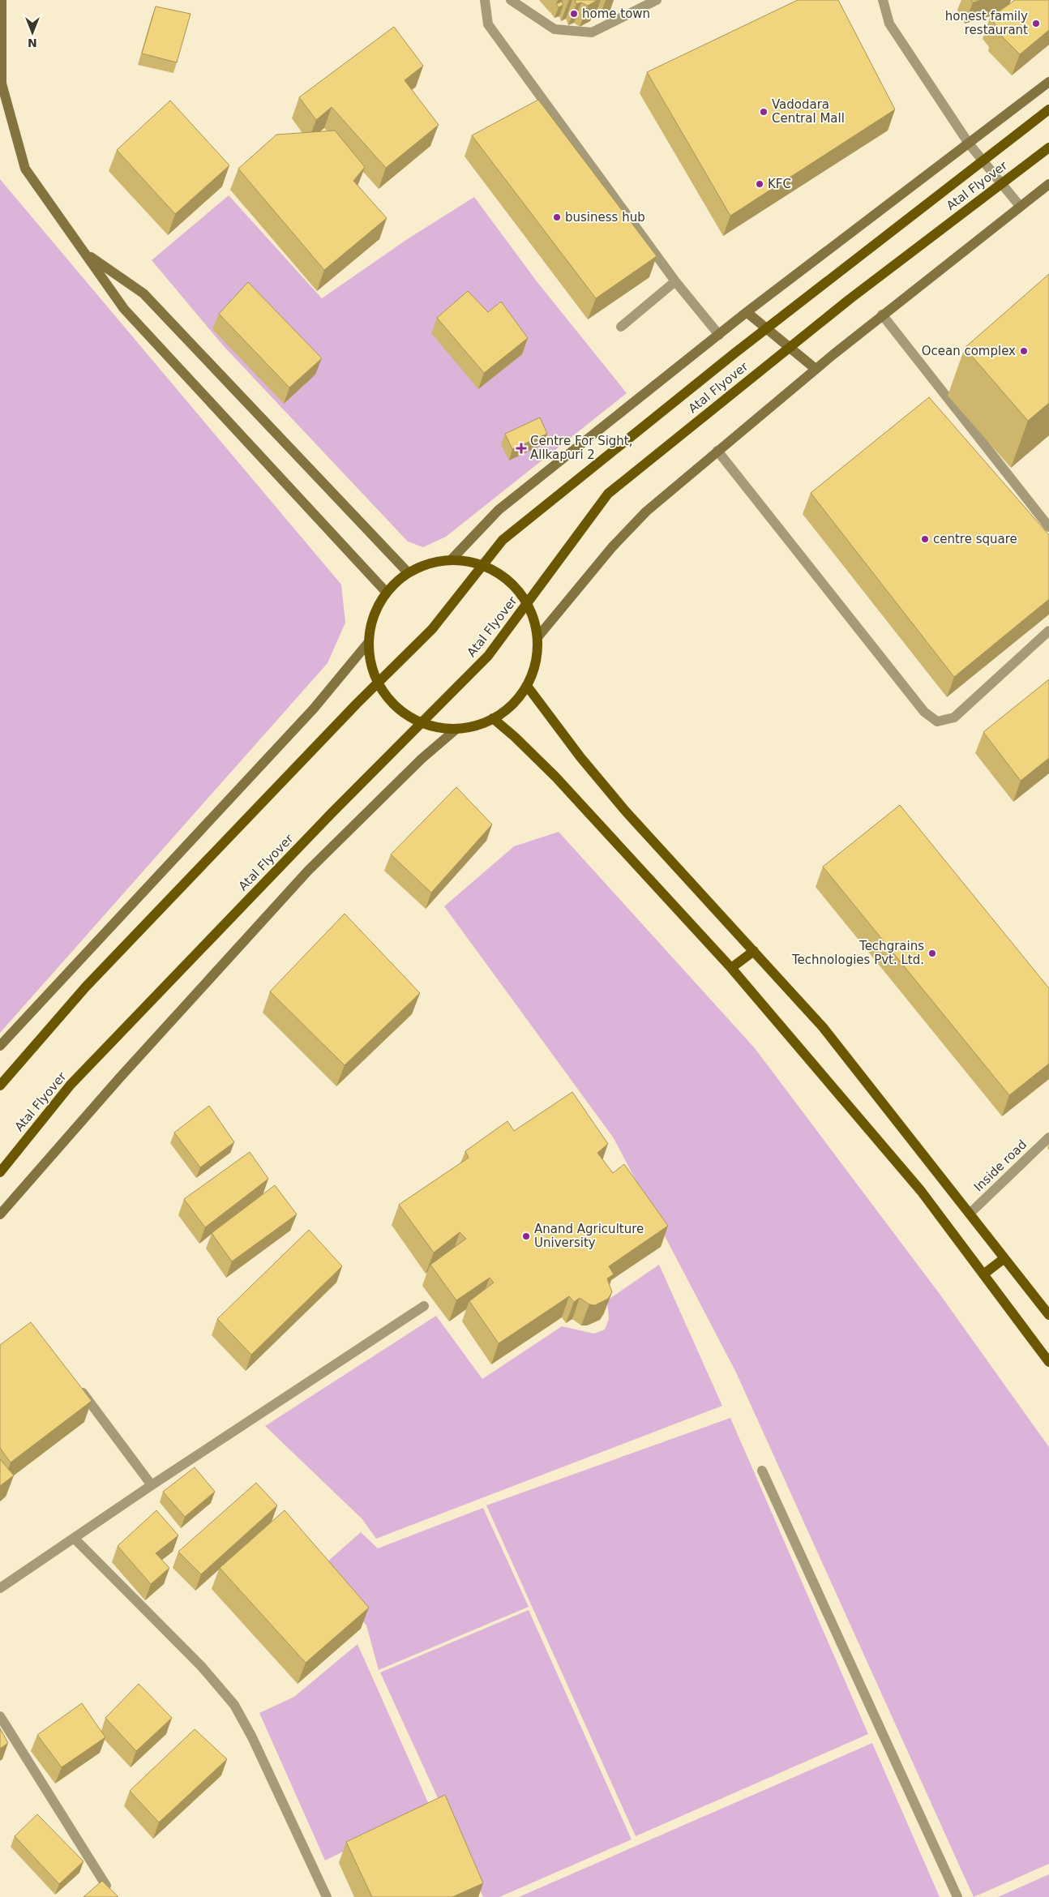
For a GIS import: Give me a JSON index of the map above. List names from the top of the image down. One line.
{"streets":{"main road":["Atal Flyover"],"street":["Inside road"]},"places":{"other":["home town","honest family restaurant","Vadodara Central Mall","KFC","business hub","Ocean complex","centre square","Techgrains Technologies Pvt. Ltd.","Anand Agriculture University"],"health":["Centre For Sight, Allkapuri 2"]},"north":"bottom"}
